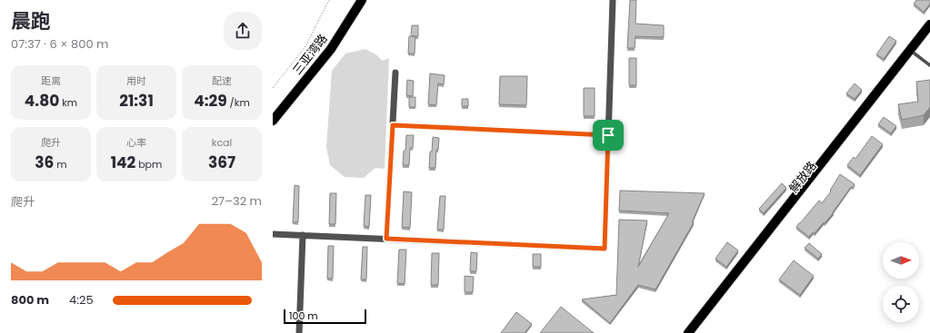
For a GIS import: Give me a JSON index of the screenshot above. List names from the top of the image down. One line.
{"streets":{"main road":["三亚湾路","解放路"]},"scale_bar":"100 m","north":"right","page":{"heading":["晨跑","07:37 · 6 × 800 m"],"stats":[["距离","4.80 km"],["用时","21:31"],["配速","4:29 /km"],["爬升","36 m"],["心率","142 bpm"],["kcal","367"]],"chart":["爬升","27–32 m"],"list":[{"name":"800 m","note":"4:25"}],"scale":"100 m"}}
